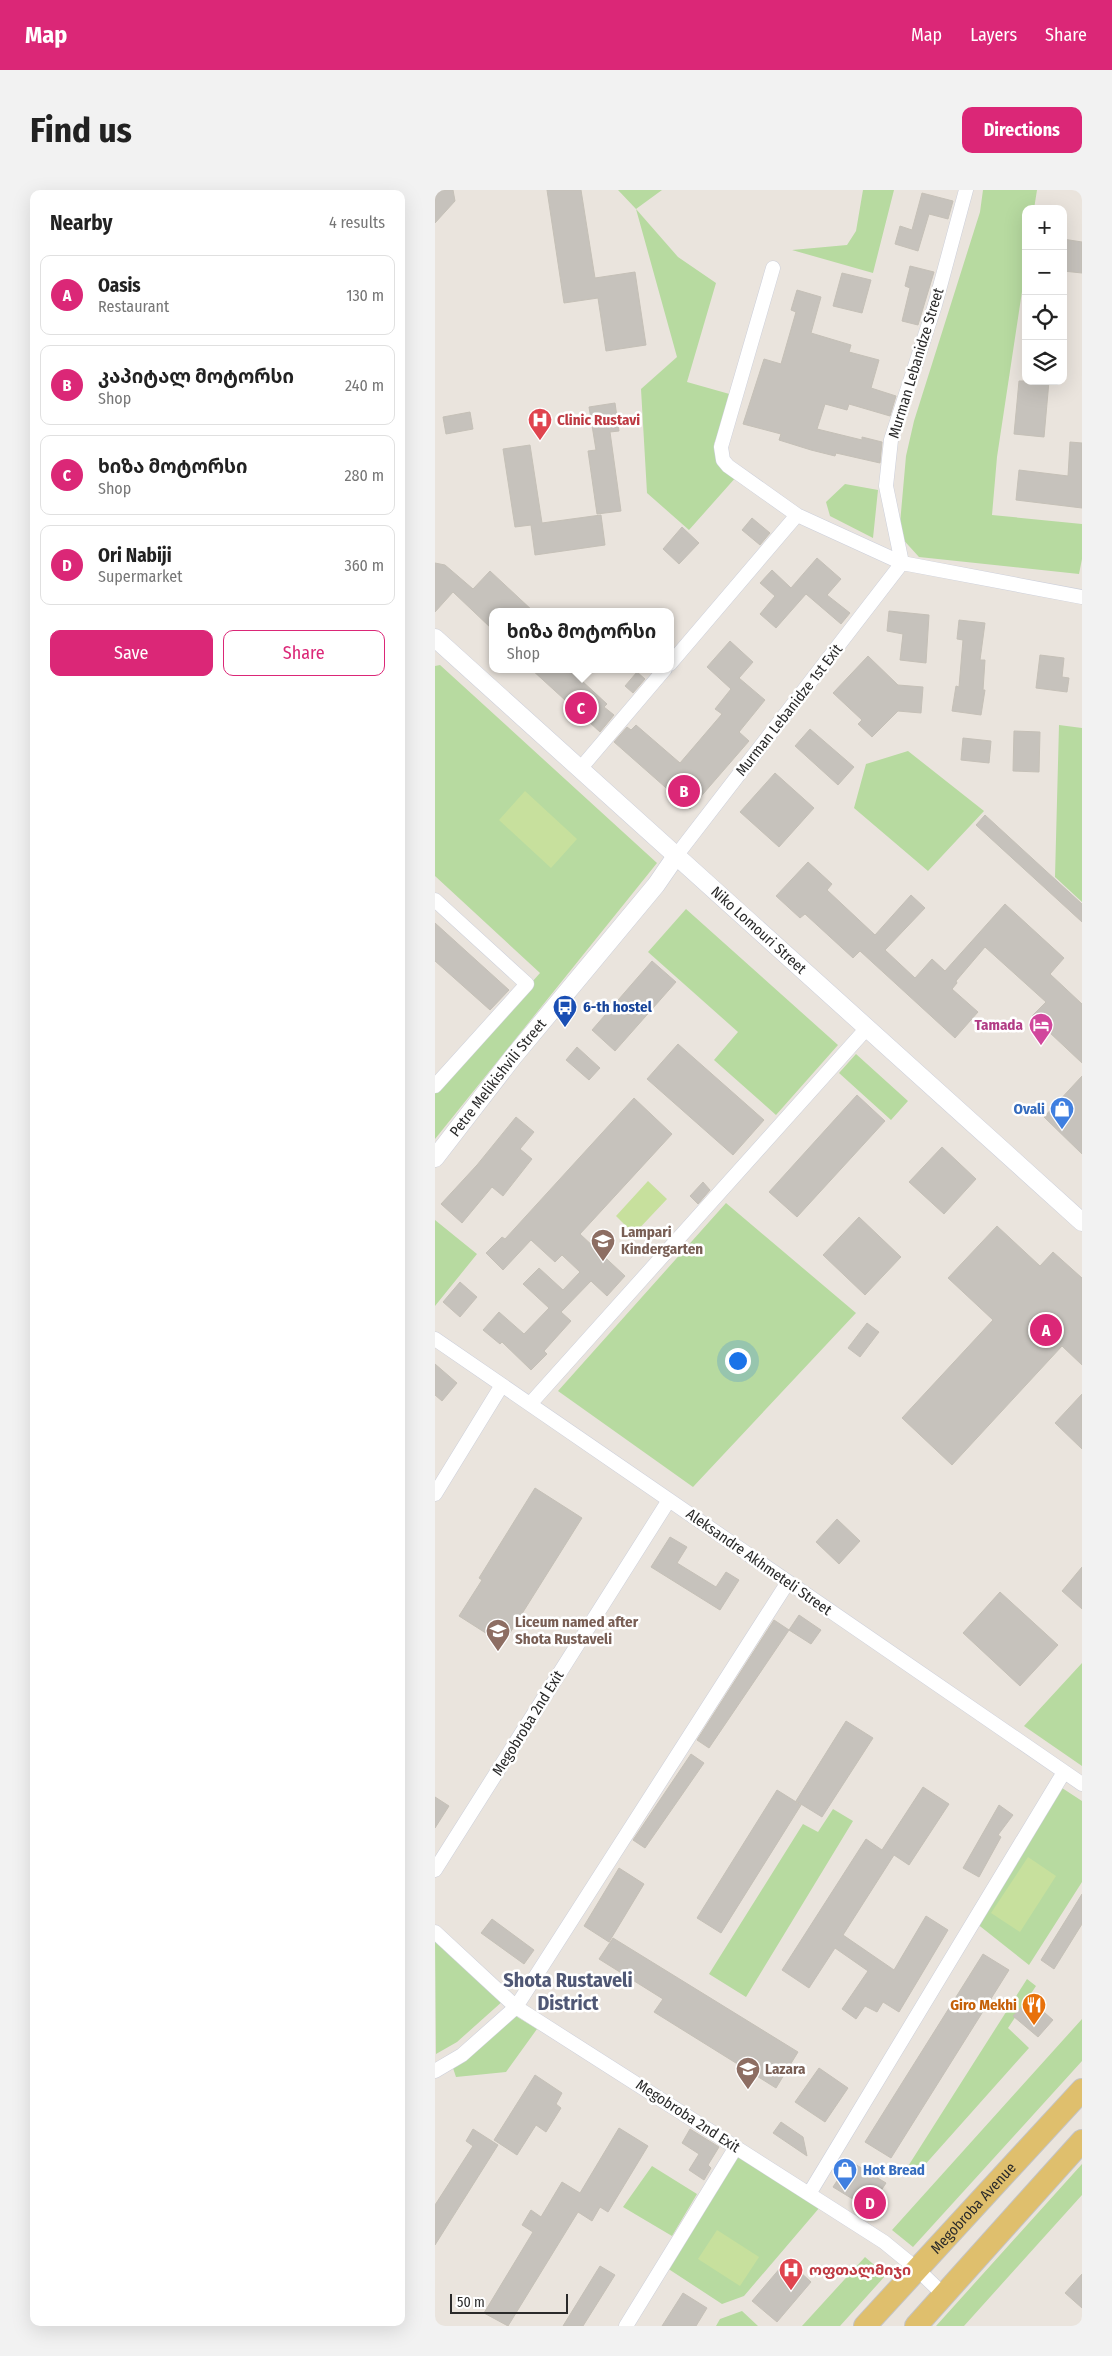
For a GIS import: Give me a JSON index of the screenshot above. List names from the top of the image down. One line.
{"streets":{"main road":["Megobroba Avenue"],"street":["Murman Lebanidze Street","Murman Lebanidze 1st Exit","Niko Lomouri Street","Petre Melikishvili Street","Aleksandre Akhmeteli Street","Megobroba 2nd Exit"]},"crossings":[["Murman Lebanidze Street","Murman Lebanidze 1st Exit"],["Murman Lebanidze 1st Exit","Niko Lomouri Street"],["Murman Lebanidze 1st Exit","Petre Melikishvili Street"],["Niko Lomouri Street","Petre Melikishvili Street"],["Aleksandre Akhmeteli Street","Megobroba 2nd Exit"],["Megobroba 2nd Exit","Megobroba Avenue"]],"districts":["Shota Rustaveli District"],"places":{"hospital":["Clinic Rustavi","ოფთალმიჯი"],"bus stop":["6-th hostel"],"hotel":["Tamada"],"shop":["Ovali","Hot Bread"],"school or university":["Lampari Kindergarten","Liceum named after Shota Rustaveli","Lazara"],"restaurant":["Giro Mekhi"]},"scale_bar":"50 m","page":{"header":"Map","nav":["Map","Layers","Share"],"buttons":["Directions",["Save","Share"]],"title":"Find us","heading":["Nearby","4 results"],"map_buttons":["+","−"],"list":[{"mark":"A","name":"Oasis","note":"Restaurant","value":"130 m"},{"mark":"B","name":"კაპიტალ მოტორსი","note":"Shop","value":"240 m"},{"mark":"C","name":"ხიზა მოტორსი","note":"Shop","value":"280 m"},{"mark":"D","name":"Ori Nabiji","note":"Supermarket","value":"360 m"}],"popup":["ხიზა მოტორსი","Shop"],"pins":["C","B","A","D"],"scale":"50 m"}}
